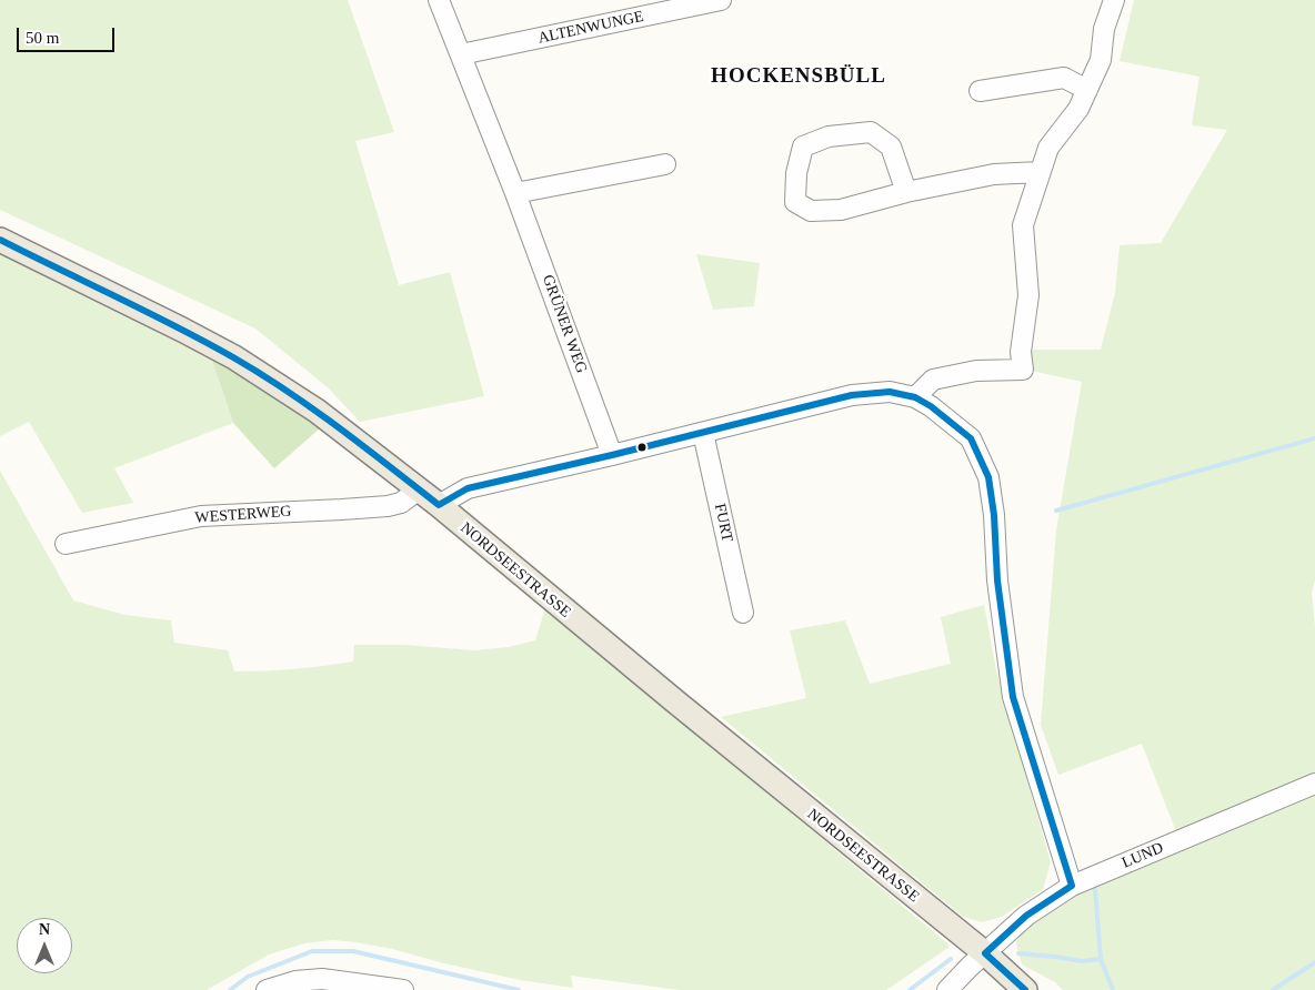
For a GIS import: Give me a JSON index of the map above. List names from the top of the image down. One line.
{"streets":{"main road":["NORDSEESTRASSE"],"street":["ALTENWUNGE","GRÜNER WEG","WESTERWEG","FURT","LUND"]},"crossings":[["ALTENWUNGE","GRÜNER WEG"],["WESTERWEG","NORDSEESTRASSE"],["NORDSEESTRASSE","LUND"]],"districts":["HOCKENSBÜLL"],"scale_bar":"50 m","north":"top"}
